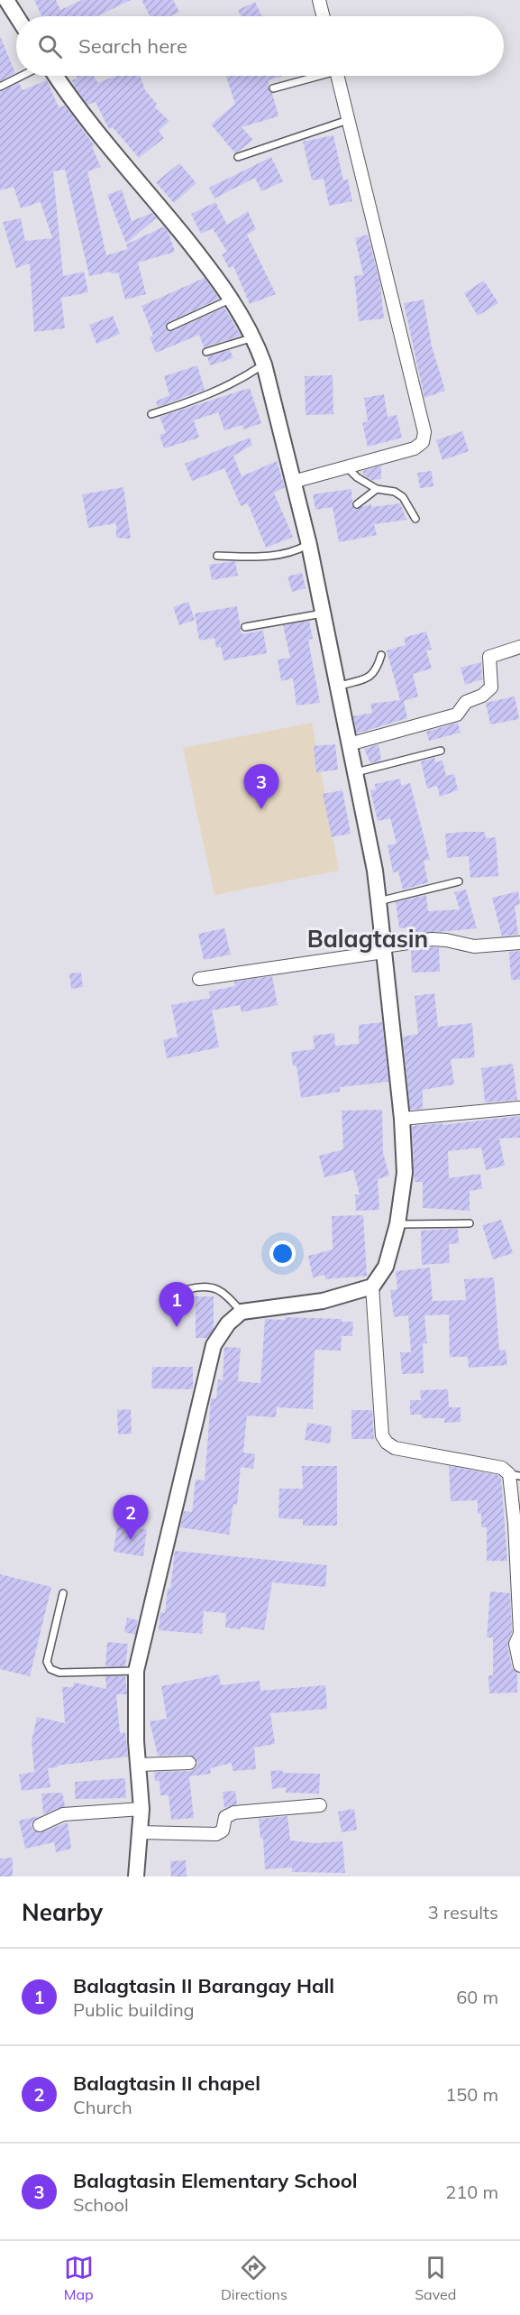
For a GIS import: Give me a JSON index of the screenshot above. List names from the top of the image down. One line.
{"districts":["Balagtasin"],"page":{"search":"Search here","pins":["3","1","2"],"heading":["Nearby","3 results"],"list":[{"mark":"1","name":"Balagtasin II Barangay Hall","note":"Public building","value":"60 m"},{"mark":"2","name":"Balagtasin II chapel","note":"Church","value":"150 m"},{"mark":"3","name":"Balagtasin Elementary School","note":"School","value":"210 m"}],"nav":["Map","Directions","Saved"]}}
